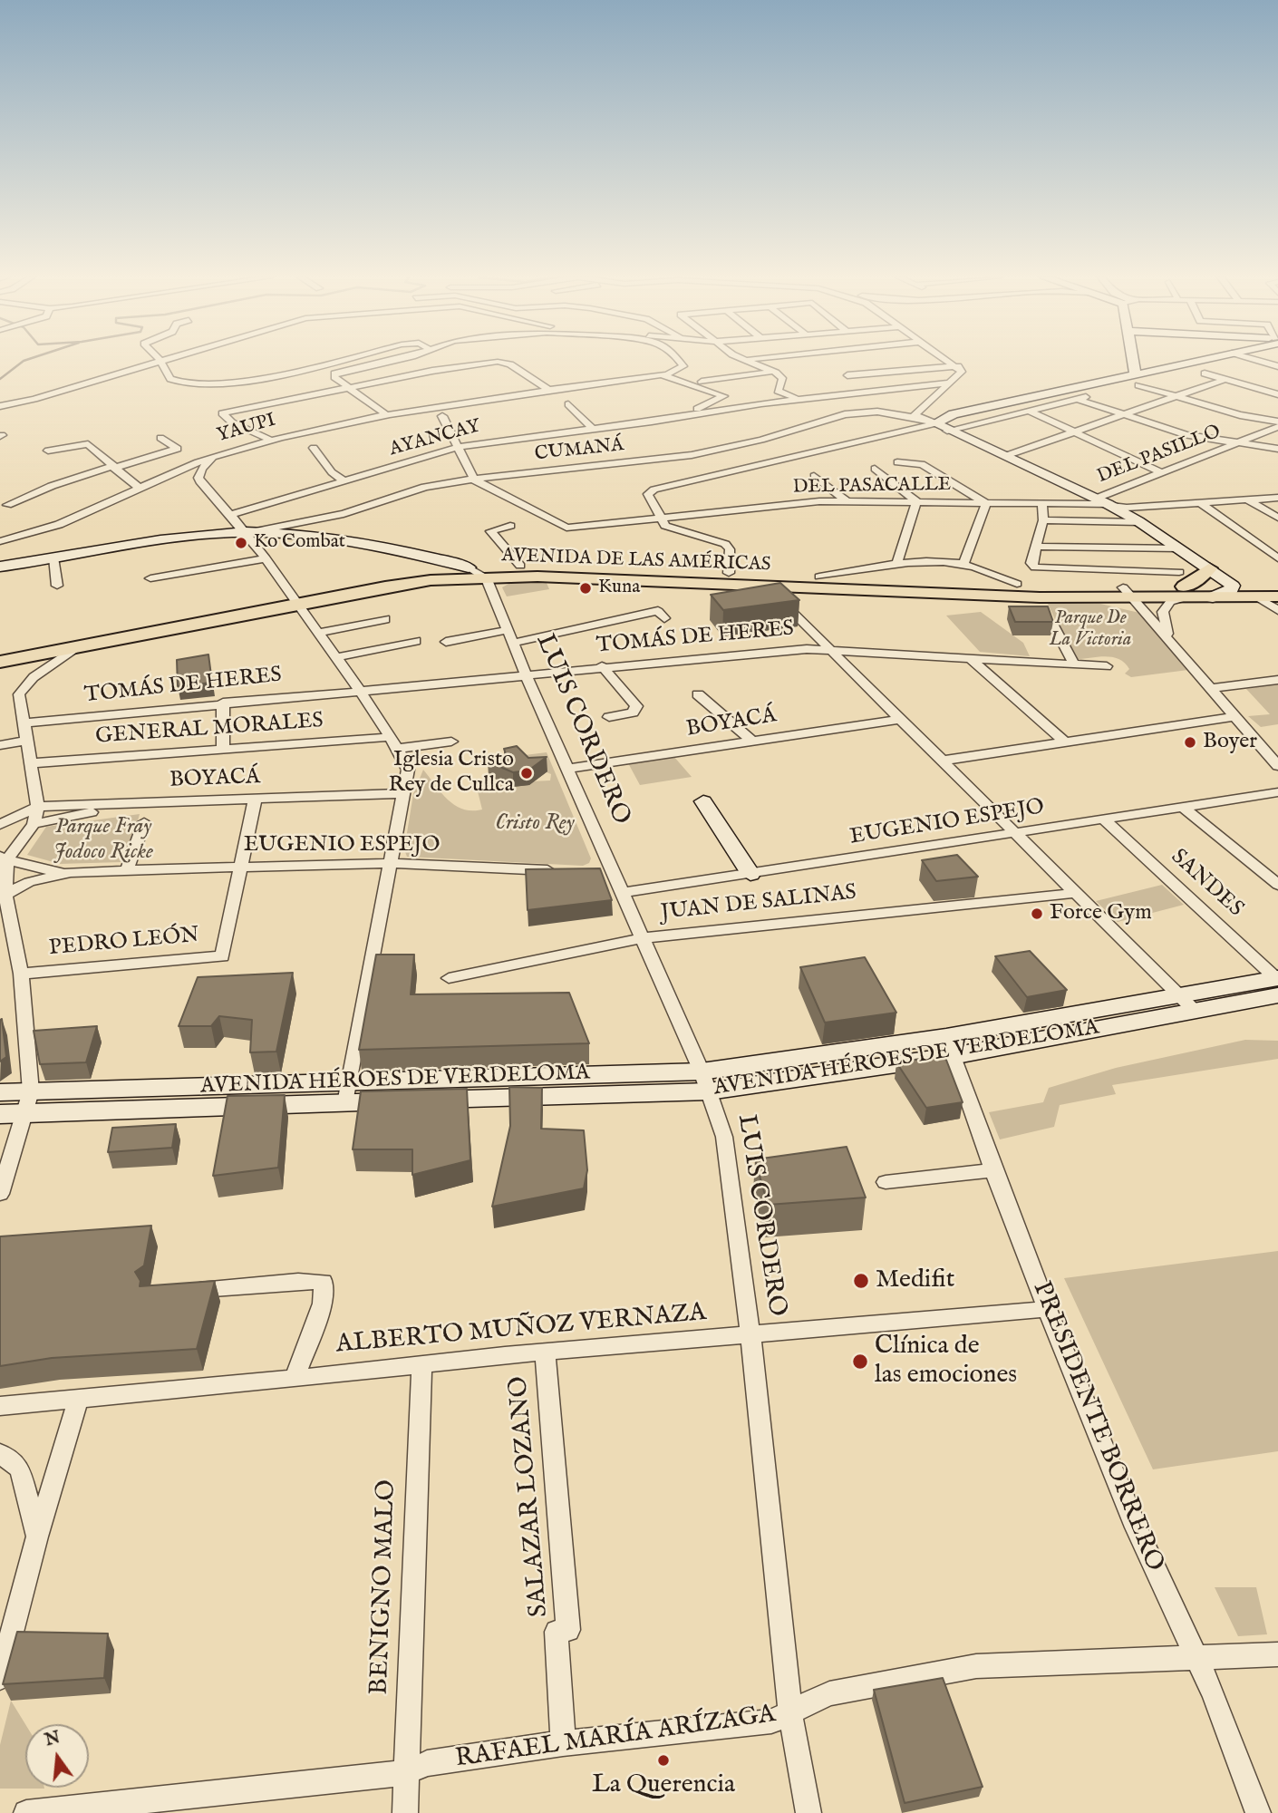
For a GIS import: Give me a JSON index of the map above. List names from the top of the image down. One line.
{"streets":{"main road":["AVENIDA DE LAS AMÉRICAS"],"street":["YAUPI","AYANCAY","CUMANÁ","DEL PASILLO","DEL PASACALLE","TOMÁS DE HERES","BOYACÁ","GENERAL MORALES","LUIS CORDERO","EUGENIO ESPEJO","SANDES","JUAN DE SALINAS","PEDRO LEÓN","AVENIDA HÉROES DE VERDELOMA","ALBERTO MUÑOZ VERNAZA","PRESIDENTE BORRERO","SALAZAR LOZANO","BENIGNO MALO","RAFAEL MARÍA ARÍZAGA"]},"crossings":[["CUMANÁ","DEL PASACALLE"],["DEL PASILLO","DEL PASACALLE"],["AVENIDA DE LAS AMÉRICAS","LUIS CORDERO"],["TOMÁS DE HERES","LUIS CORDERO"],["BOYACÁ","LUIS CORDERO"],["BOYACÁ","PEDRO LEÓN"],["LUIS CORDERO","EUGENIO ESPEJO"],["LUIS CORDERO","JUAN DE SALINAS"],["LUIS CORDERO","AVENIDA HÉROES DE VERDELOMA"],["LUIS CORDERO","ALBERTO MUÑOZ VERNAZA"],["LUIS CORDERO","RAFAEL MARÍA ARÍZAGA"],["EUGENIO ESPEJO","SANDES"],["EUGENIO ESPEJO","PEDRO LEÓN"],["SANDES","AVENIDA HÉROES DE VERDELOMA"],["AVENIDA HÉROES DE VERDELOMA","PRESIDENTE BORRERO"],["ALBERTO MUÑOZ VERNAZA","PRESIDENTE BORRERO"],["ALBERTO MUÑOZ VERNAZA","SALAZAR LOZANO"],["ALBERTO MUÑOZ VERNAZA","BENIGNO MALO"],["PRESIDENTE BORRERO","RAFAEL MARÍA ARÍZAGA"],["SALAZAR LOZANO","RAFAEL MARÍA ARÍZAGA"],["BENIGNO MALO","RAFAEL MARÍA ARÍZAGA"]],"parks":["Parque De La Victoria","Cristo Rey","Parque Fray Jodoco Ricke"],"places":["Ko Combat","Kuna","Boyer","Iglesia Cristo Rey de Cullca","Force Gym","Medifit","Clínica de las emociones","La Querencia"],"north":"top"}
